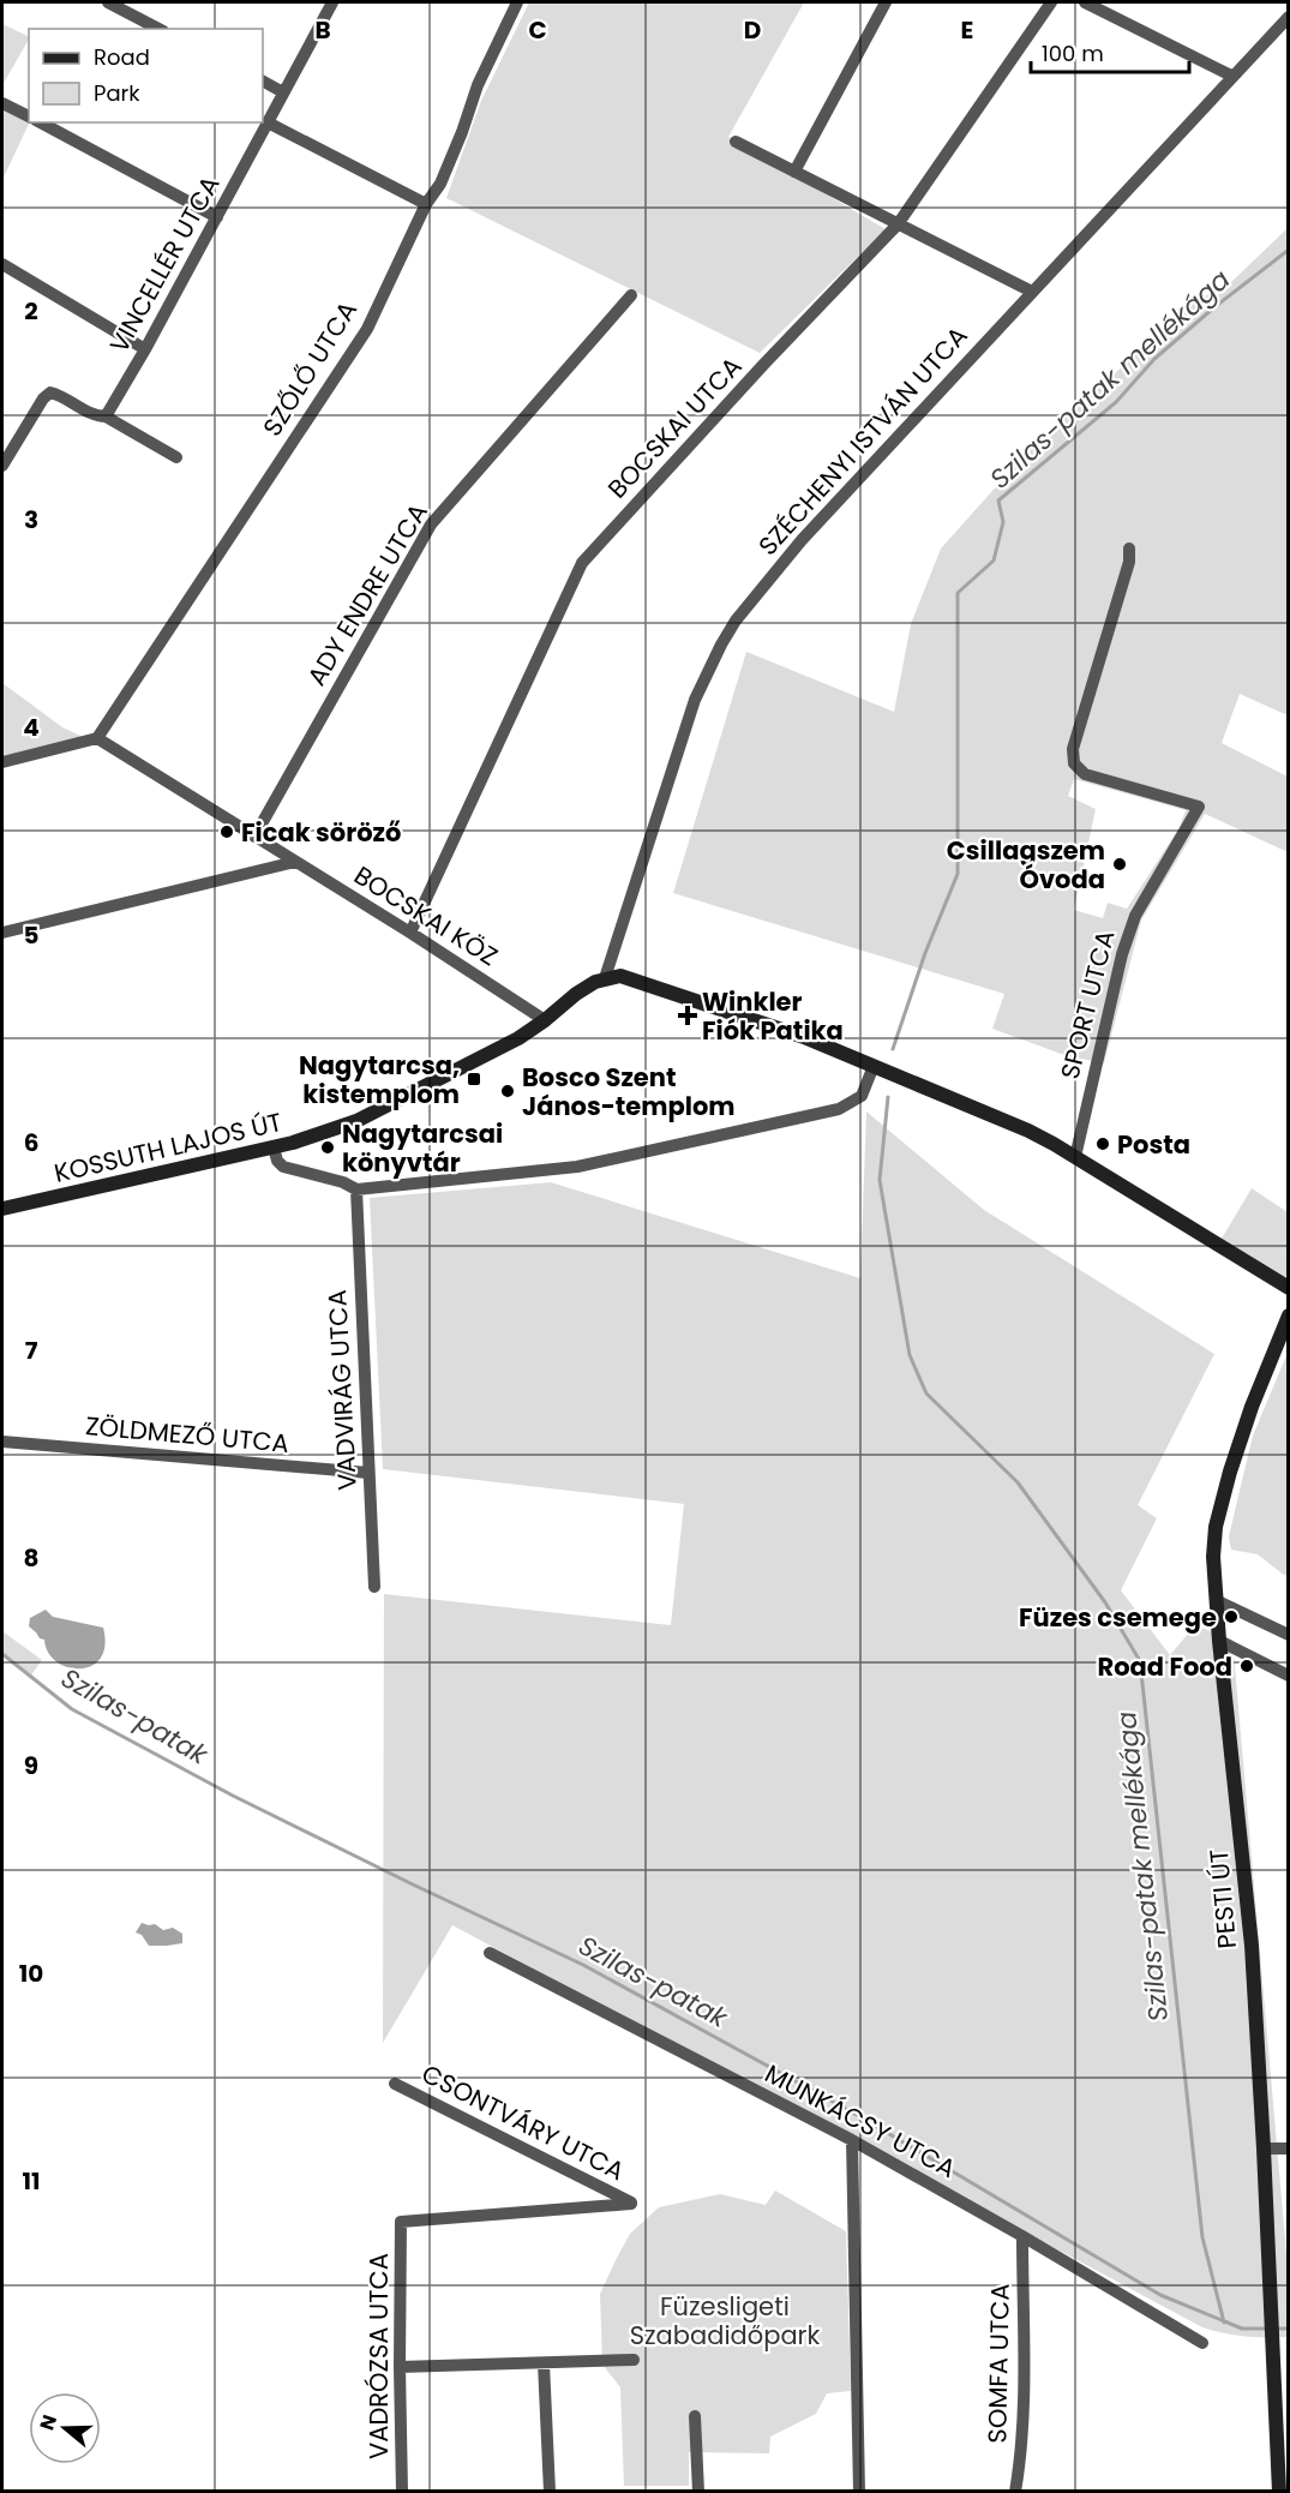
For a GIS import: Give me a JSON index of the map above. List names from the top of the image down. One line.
{"streets":{"main road":["KOSSUTH LAJOS ÚT","PESTI ÚT"],"street":["VINCELLÉR UTCA","SZŐLŐ UTCA","BOCSKAI UTCA","SZÉCHENYI ISTVÁN UTCA","ADY ENDRE UTCA","BOCSKAI KÖZ","SPORT UTCA","VADVIRÁG UTCA","ZÖLDMEZŐ UTCA","MUNKÁCSY UTCA","CSONTVÁRY UTCA","VADRÓZSA UTCA","SOMFA UTCA"]},"crossings":[["SZŐLŐ UTCA","BOCSKAI KÖZ"],["BOCSKAI UTCA","BOCSKAI KÖZ"],["SZÉCHENYI ISTVÁN UTCA","KOSSUTH LAJOS ÚT"],["ADY ENDRE UTCA","BOCSKAI KÖZ"],["BOCSKAI KÖZ","KOSSUTH LAJOS ÚT"],["VADVIRÁG UTCA","ZÖLDMEZŐ UTCA"],["MUNKÁCSY UTCA","SOMFA UTCA"],["CSONTVÁRY UTCA","VADRÓZSA UTCA"]],"water":["Szilas-patak mellékága","Szilas-patak"],"parks":["Füzesligeti Szabadidőpark"],"places":{"other":["Ficak söröző","Csillagszem Óvoda","Bosco Szent János-templom","Posta","Nagytarcsai könyvtár","Füzes csemege","Road Food"],"health":["Winkler Fiók Patika"],"transit":["Nagytarcsa, kistemplom"]},"legend":["Road","Park"],"scale_bar":"100 m","north":"left","grid":{"columns":["B","C","D","E"],"rows":["2","3","4","5","6","7","8","9","10","11"]}}
